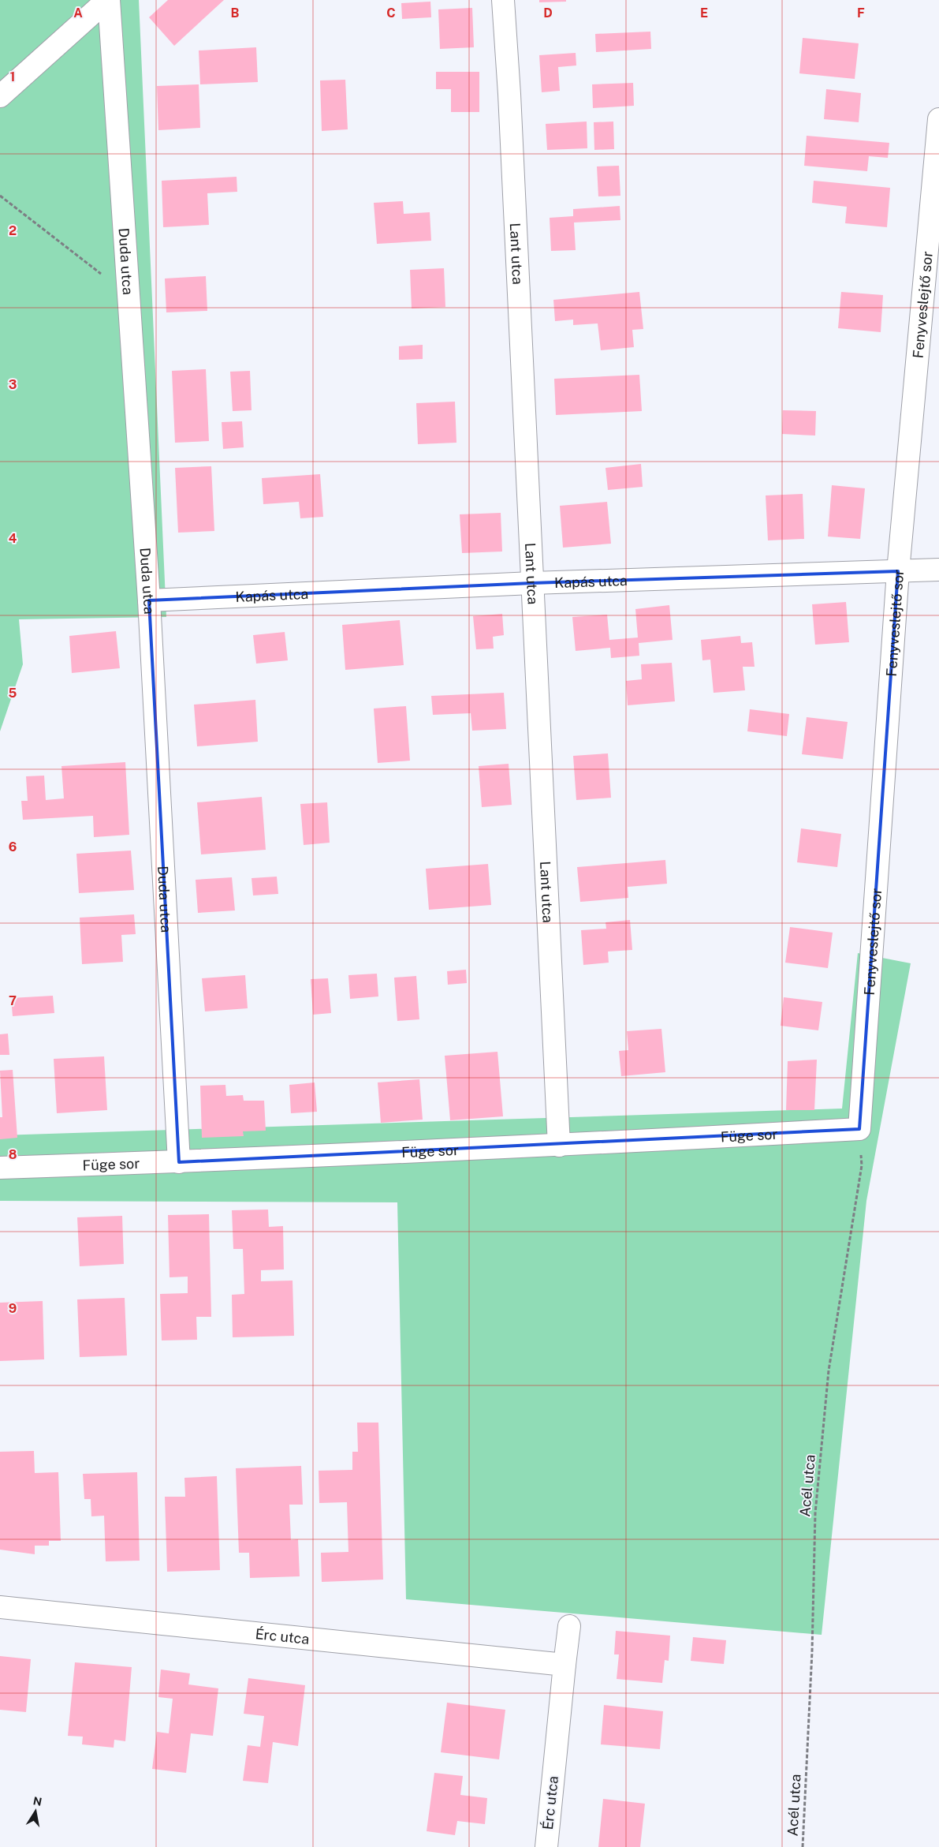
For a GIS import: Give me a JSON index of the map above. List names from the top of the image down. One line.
{"streets":{"street":["Lant utca","Duda utca","Fenyveslejtő sor","Kapás utca","Füge sor","Érc utca"],"path":["Acél utca"]},"crossings":[["Lant utca","Kapás utca"],["Lant utca","Füge sor"],["Duda utca","Kapás utca"],["Duda utca","Füge sor"],["Fenyveslejtő sor","Kapás utca"],["Fenyveslejtő sor","Füge sor"],["Fenyveslejtő sor","Acél utca"],["Füge sor","Acél utca"]],"north":"top","grid":{"columns":["A","B","C","D","E","F"],"rows":["1","2","3","4","5","6","7","8","9"]}}
